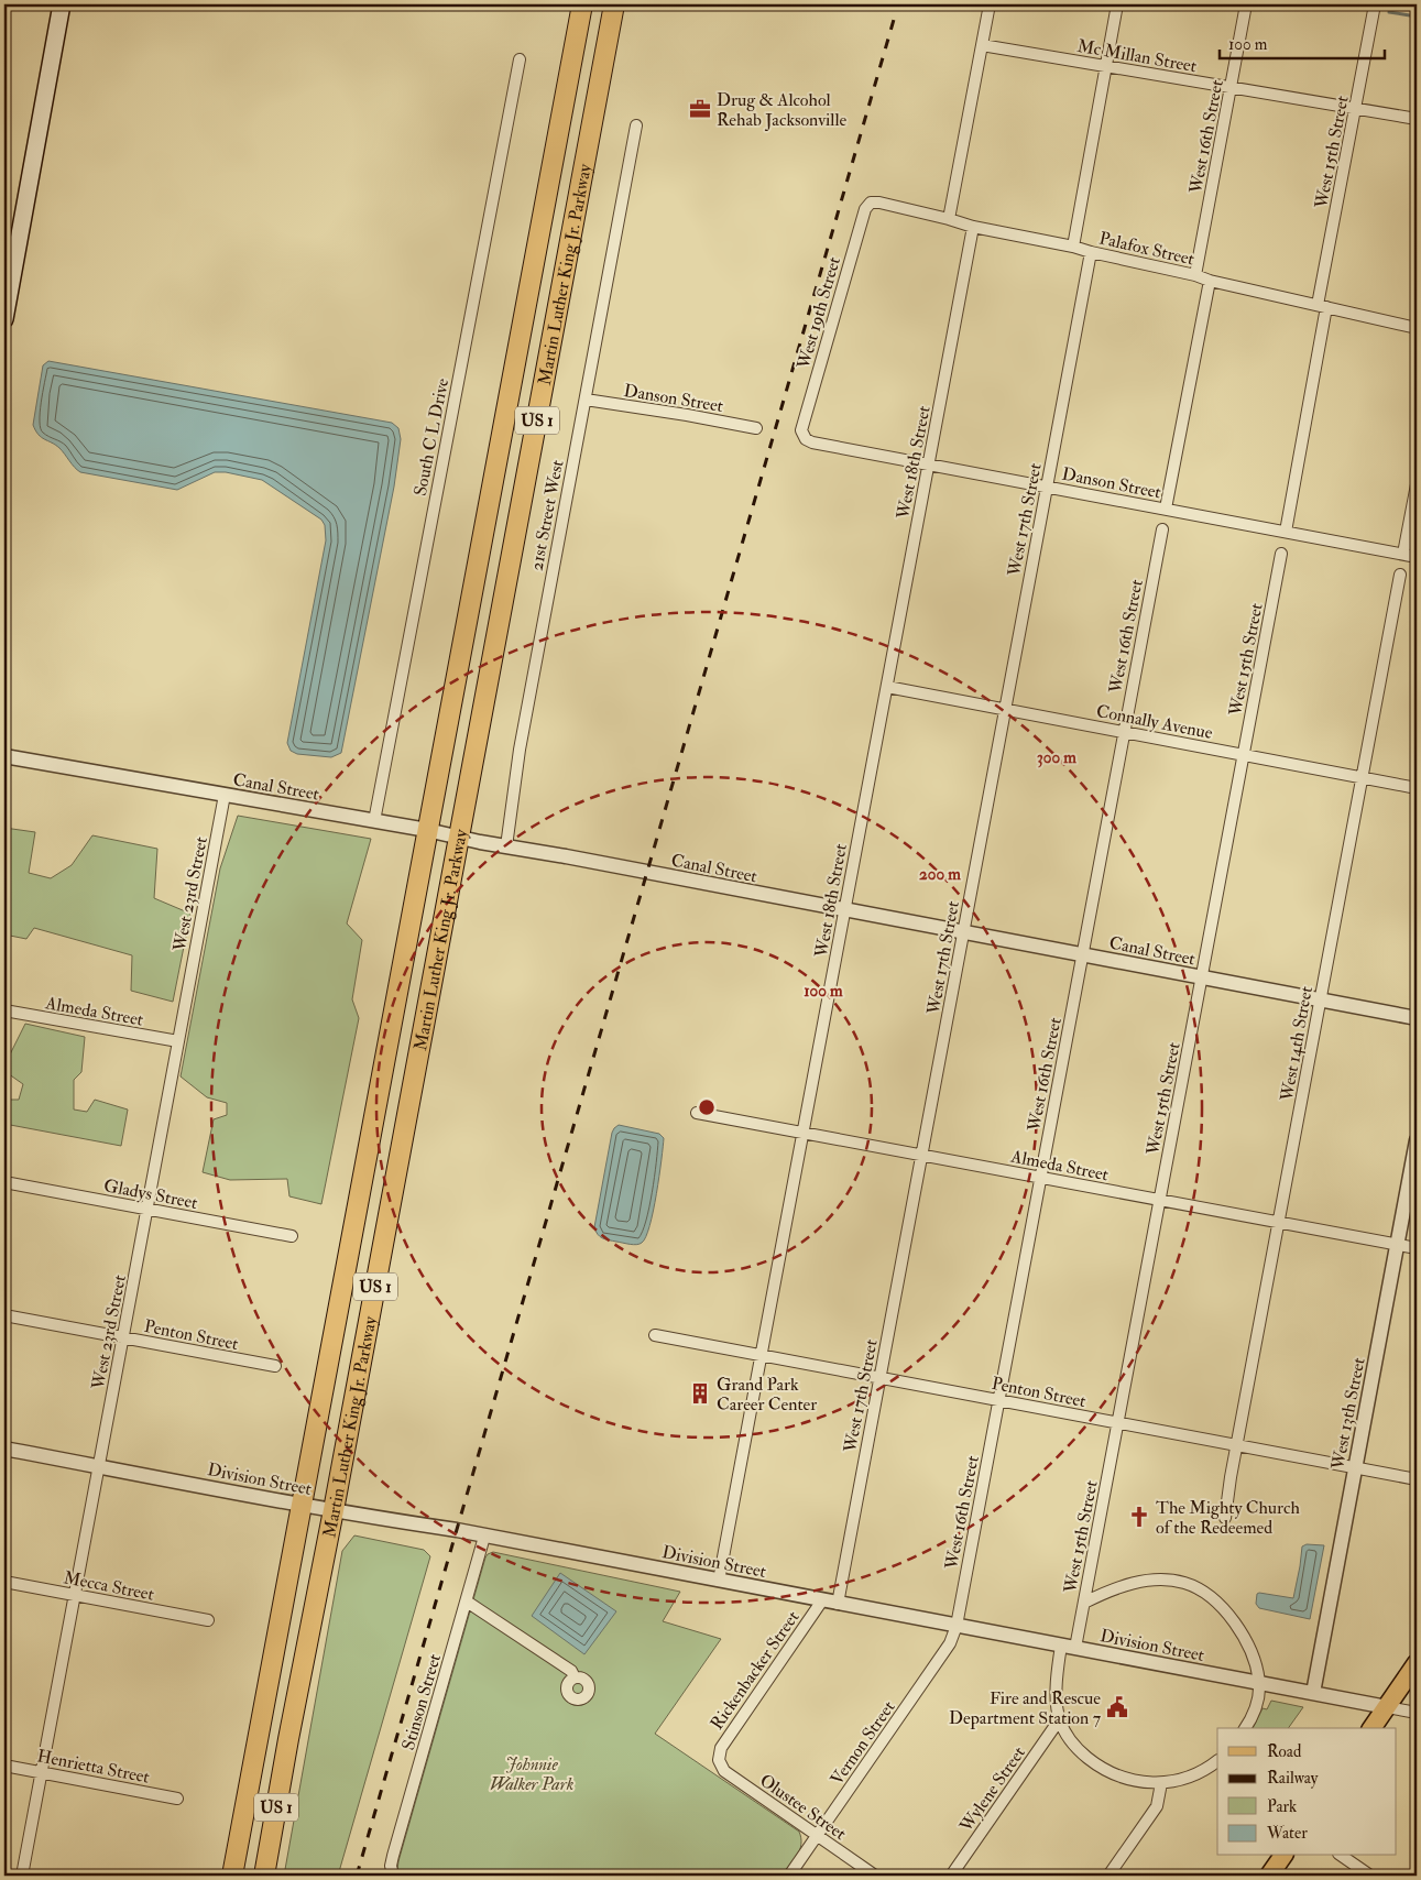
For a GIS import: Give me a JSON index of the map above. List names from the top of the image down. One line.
{"streets":{"highway":["Martin Luther King Jr. Parkway","US 1"],"street":["Mc Millan Street","West 16th Street","West 15th Street","Palafox Street","West 19th Street","Danson Street","South C L Drive","West 18th Street","21st Street West","West 17th Street","Connally Avenue","Canal Street","West 23rd Street","Almeda Street","West 14th Street","Gladys Street","Penton Street","West 13th Street","Division Street","Mecca Street","Rickenbacker Street","Stinson Street","Vernon Street","Henrietta Street","Wylene Street","Olustee Street"]},"crossings":[["Mc Millan Street","West 16th Street"],["Mc Millan Street","West 15th Street"],["West 16th Street","Palafox Street"],["West 16th Street","Connally Avenue"],["West 16th Street","Canal Street"],["West 16th Street","Almeda Street"],["West 16th Street","Penton Street"],["West 16th Street","Division Street"],["West 16th Street","Vernon Street"],["West 15th Street","Palafox Street"],["West 15th Street","Danson Street"],["West 15th Street","Connally Avenue"],["West 15th Street","Canal Street"],["West 15th Street","Almeda Street"],["West 15th Street","Penton Street"],["West 15th Street","Division Street"],["West 15th Street","Wylene Street"],["Palafox Street","West 19th Street"],["Palafox Street","West 18th Street"],["Palafox Street","West 17th Street"],["Martin Luther King Jr. Parkway","Canal Street"],["Martin Luther King Jr. Parkway","Division Street"],["West 19th Street","Danson Street"],["Danson Street","West 18th Street"],["Danson Street","21st Street West"],["Danson Street","West 17th Street"],["South C L Drive","Canal Street"],["West 18th Street","Connally Avenue"],["West 18th Street","Canal Street"],["West 18th Street","Almeda Street"],["West 18th Street","Penton Street"],["West 18th Street","Division Street"],["21st Street West","Canal Street"],["West 17th Street","Connally Avenue"],["West 17th Street","Canal Street"],["West 17th Street","Almeda Street"],["West 17th Street","Penton Street"],["West 17th Street","Division Street"],["Connally Avenue","West 14th Street"],["Canal Street","West 23rd Street"],["Canal Street","West 14th Street"],["West 23rd Street","Almeda Street"],["West 23rd Street","Gladys Street"],["West 23rd Street","Penton Street"],["West 23rd Street","Division Street"],["West 23rd Street","Mecca Street"],["West 23rd Street","Henrietta Street"],["Almeda Street","West 14th Street"],["Almeda Street","West 13th Street"],["West 14th Street","Penton Street"],["Penton Street","West 13th Street"],["West 13th Street","Division Street"],["Division Street","Rickenbacker Street"],["Division Street","Stinson Street"],["Division Street","Vernon Street"],["Rickenbacker Street","Olustee Street"],["Vernon Street","Olustee Street"]],"parks":["Johnnie Walker Park"],"places":{"office":["Drug & Alcohol Rehab Jacksonville"],"building":["Grand Park Career Center"],"church":["The Mighty Church of the Redeemed"],"public building":["Fire and Rescue Department Station 7"]},"legend":["Road","Railway","Park","Water"],"scale_bar":"100 m","rings":["300 m","200 m","100 m"]}
